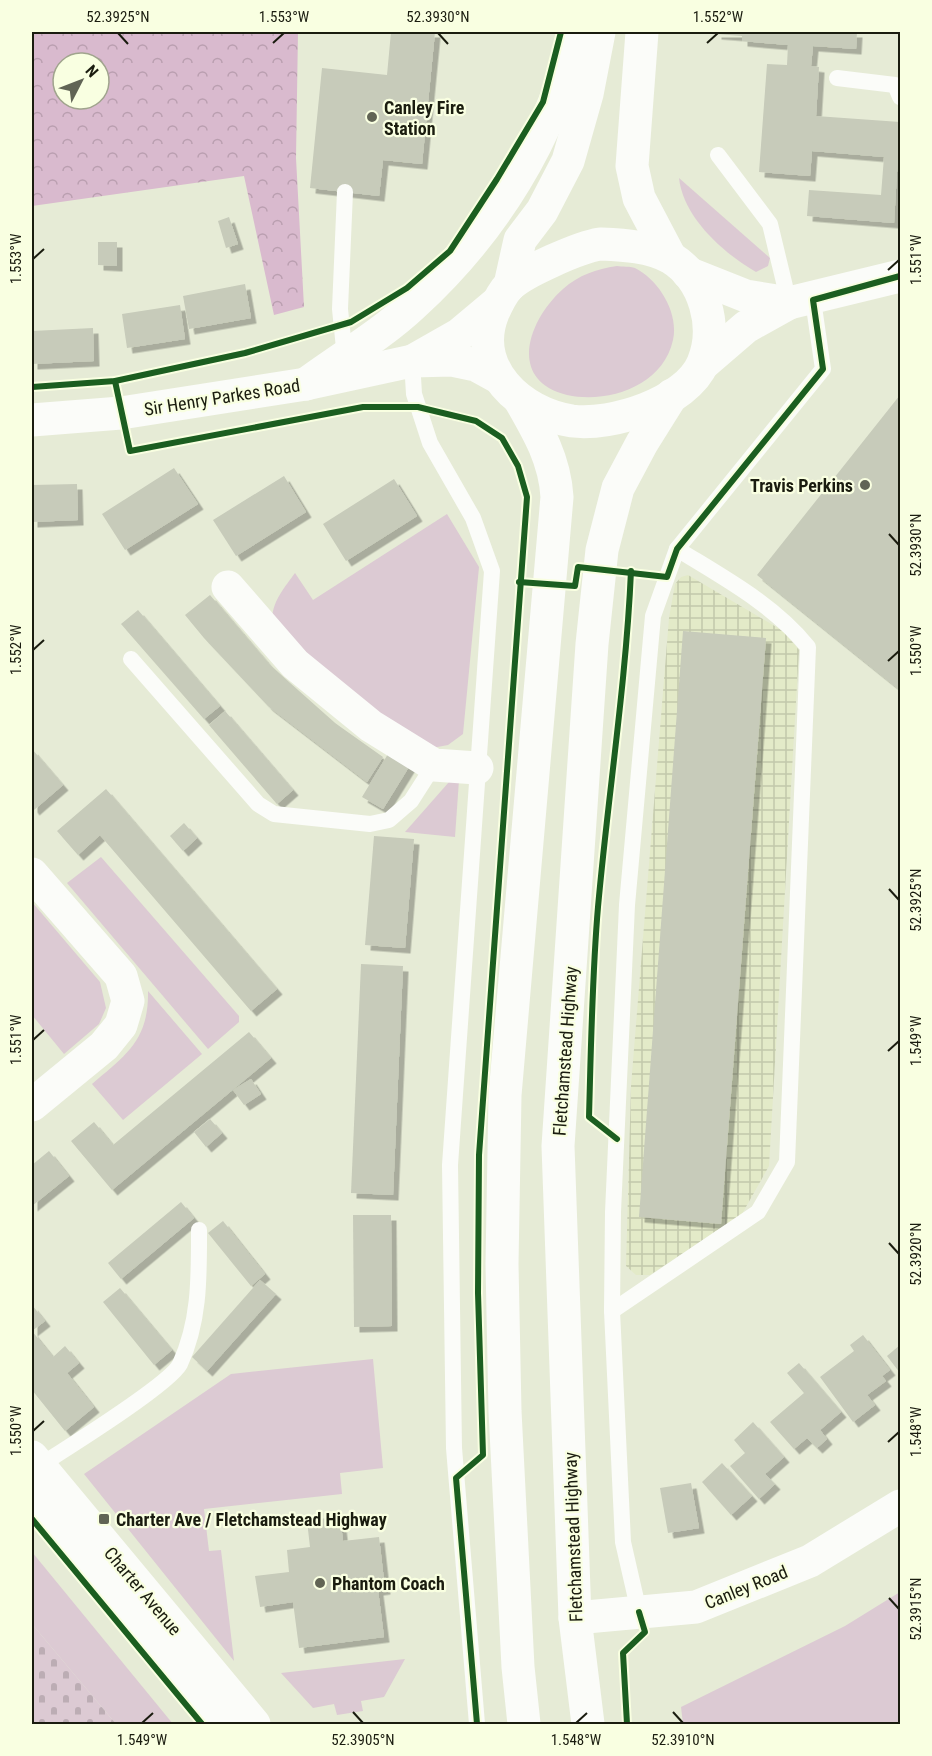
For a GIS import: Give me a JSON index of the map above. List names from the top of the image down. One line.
{"streets":{"main road":["Sir Henry Parkes Road","Fletchamstead Highway","Canley Road","Charter Avenue"]},"crossings":[["Fletchamstead Highway","Canley Road"]],"places":{"other":["Canley Fire Station","Travis Perkins","Phantom Coach"],"transit":["Charter Ave / Fletchamstead Highway"]},"north":"top right","coordinates":["52.3925°N","1.553°W","52.3930°N","1.552°W","1.551°W","1.550°W","1.549°W","52.3920°N","1.548°W","52.3915°N","52.3905°N","52.3910°N"]}
